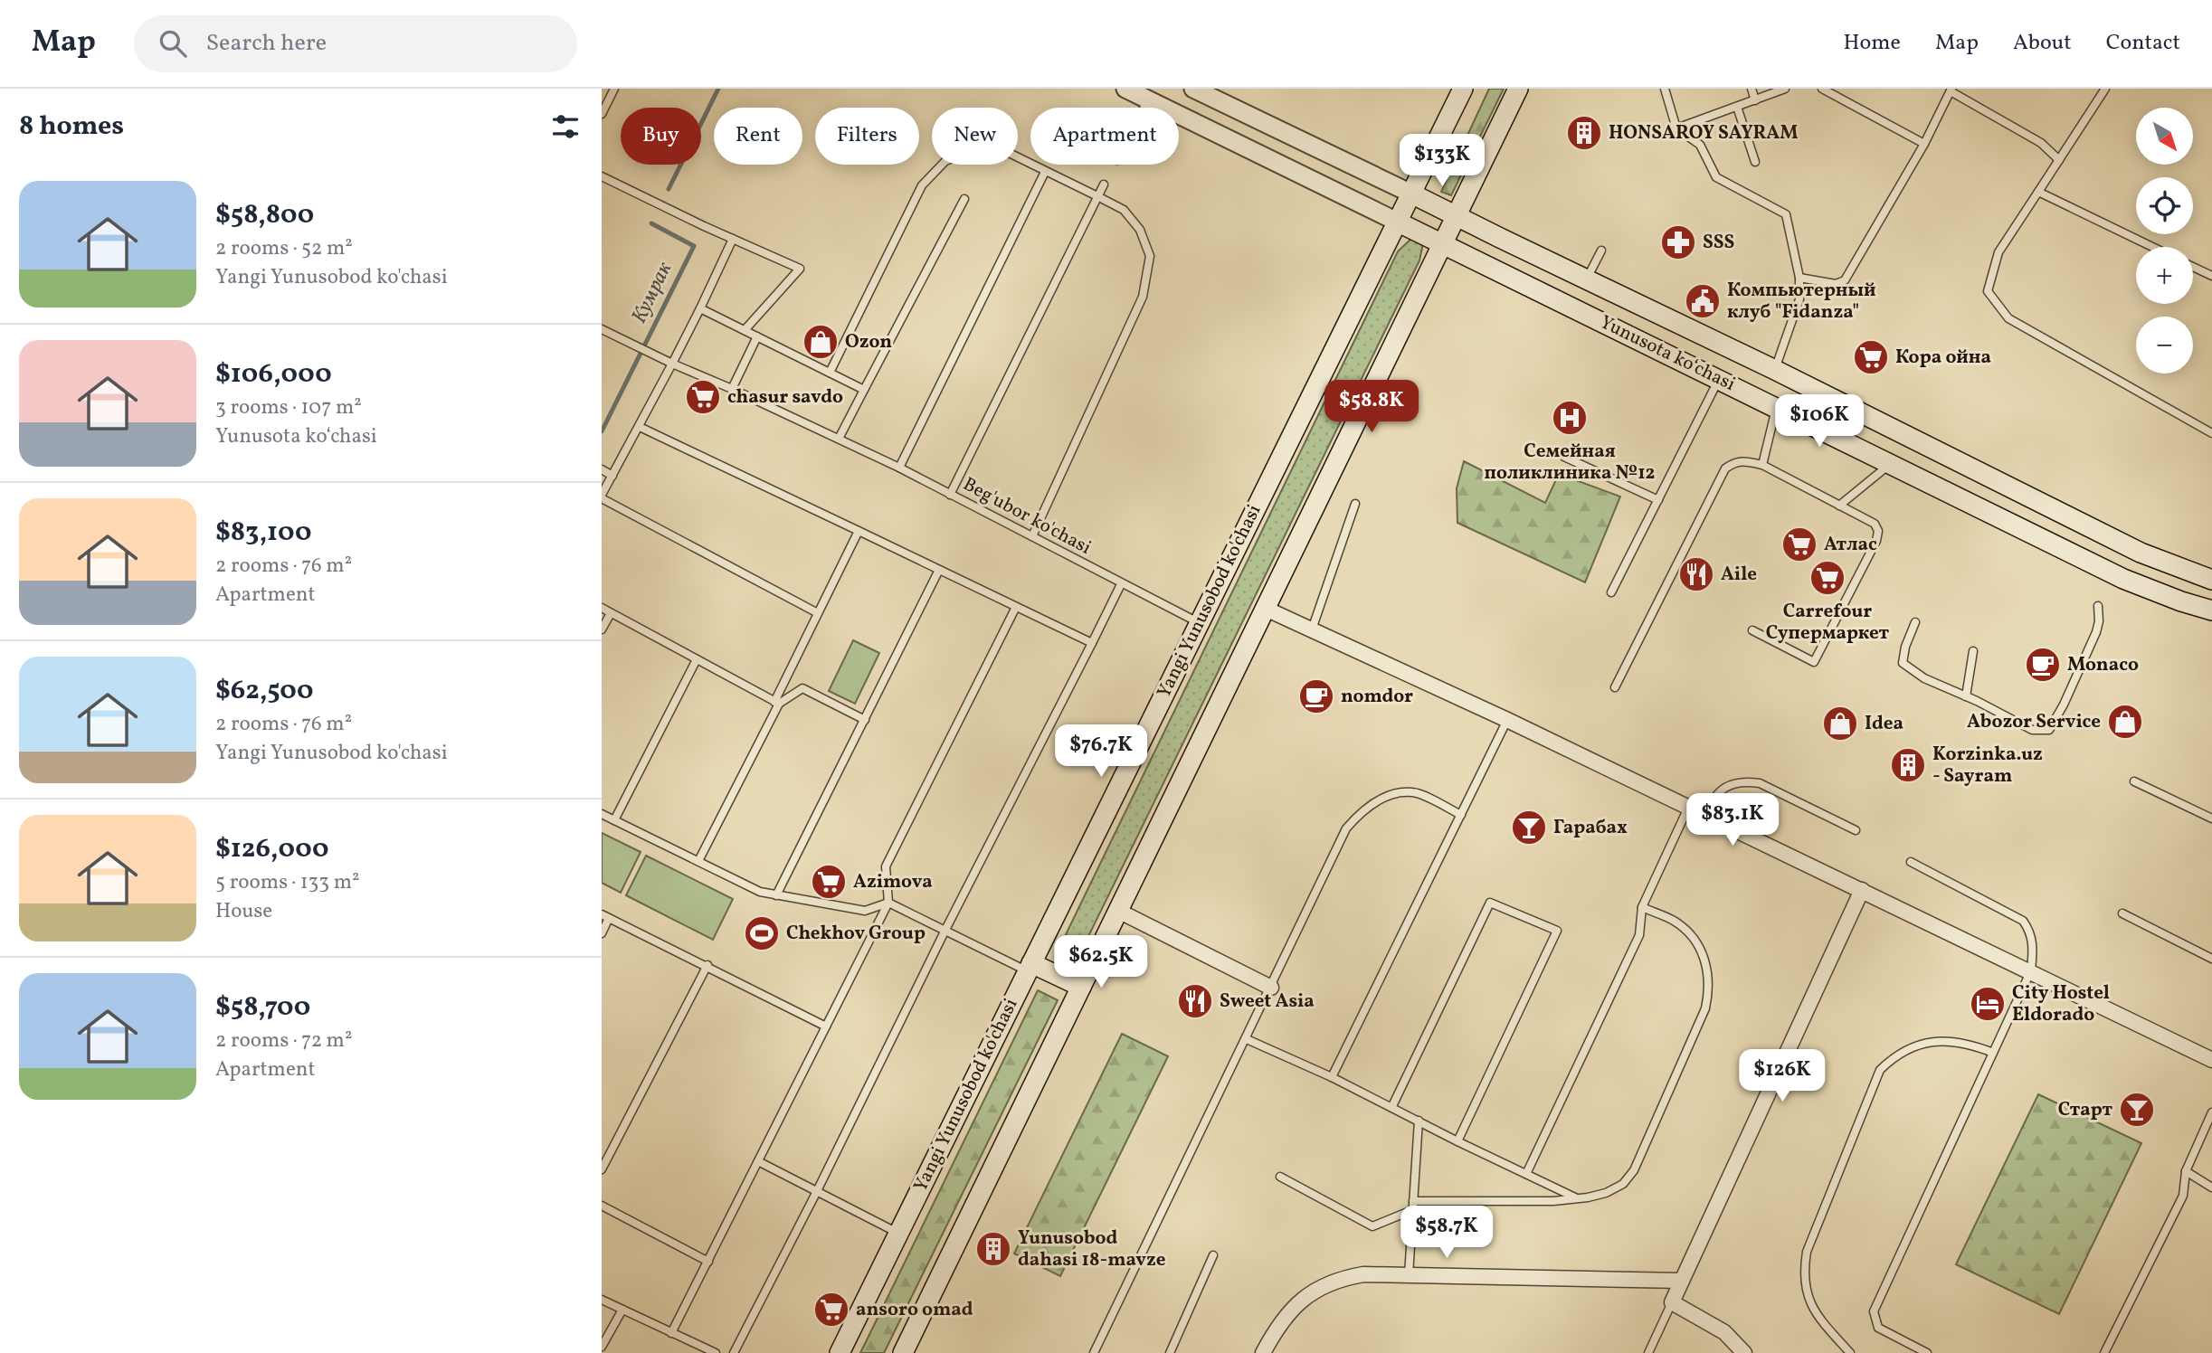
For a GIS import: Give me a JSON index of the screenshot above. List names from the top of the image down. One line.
{"streets":{"main road":["Yunusota koʻchasi","Yangi Yunusobod ko'chasi"],"lane":["Beg'ubor ko'chasi"]},"crossings":[["Yunusota koʻchasi","Yangi Yunusobod ko'chasi"],["Beg'ubor ko'chasi","Yangi Yunusobod ko'chasi"]],"water":["Кумрак"],"places":{"building":["HONSAROY SAYRAM","Korzinka.uz - Sayram","Yunusobod dahasi 18-mavze"],"pharmacy":["SSS"],"public building":["Компьютерный клуб \"Fidanza\""],"shop":["Ozon","Abozor Service","Idea"],"supermarket":["Кора ойна","chasur savdo","Атлас","Carrefour Супермаркет","Azimova","ansoro omad"],"hospital":["Семейная поликлиника №12"],"restaurant":["Aile","Sweet Asia"],"cafe":["Monaco","nomdor"],"bar":["Гарабах","Старт"],"sports":["Chekhov Group"],"hotel":["City Hostel Eldorado"]},"north":"bottom right","page":{"header":"Map","search":"Search here","nav":["Home","Map","About","Contact"],"heading":"8 homes","map_buttons":["+","−"],"chip":["Buy","Rent","Filters","New","Apartment"],"price":["$133K","$58.8K","$106K","$76.7K","$83.1K","$62.5K","$126K","$58.7K"],"list":[{"name":"$58,800","note":"2 rooms · 52 m² · Yangi Yunusobod ko'chasi"},{"name":"$106,000","note":"3 rooms · 107 m² · Yunusota koʻchasi"},{"name":"$83,100","note":"2 rooms · 76 m² · Apartment"},{"name":"$62,500","note":"2 rooms · 76 m² · Yangi Yunusobod ko'chasi"},{"name":"$126,000","note":"5 rooms · 133 m² · House"},{"name":"$58,700","note":"2 rooms · 72 m² · Apartment"}]}}
